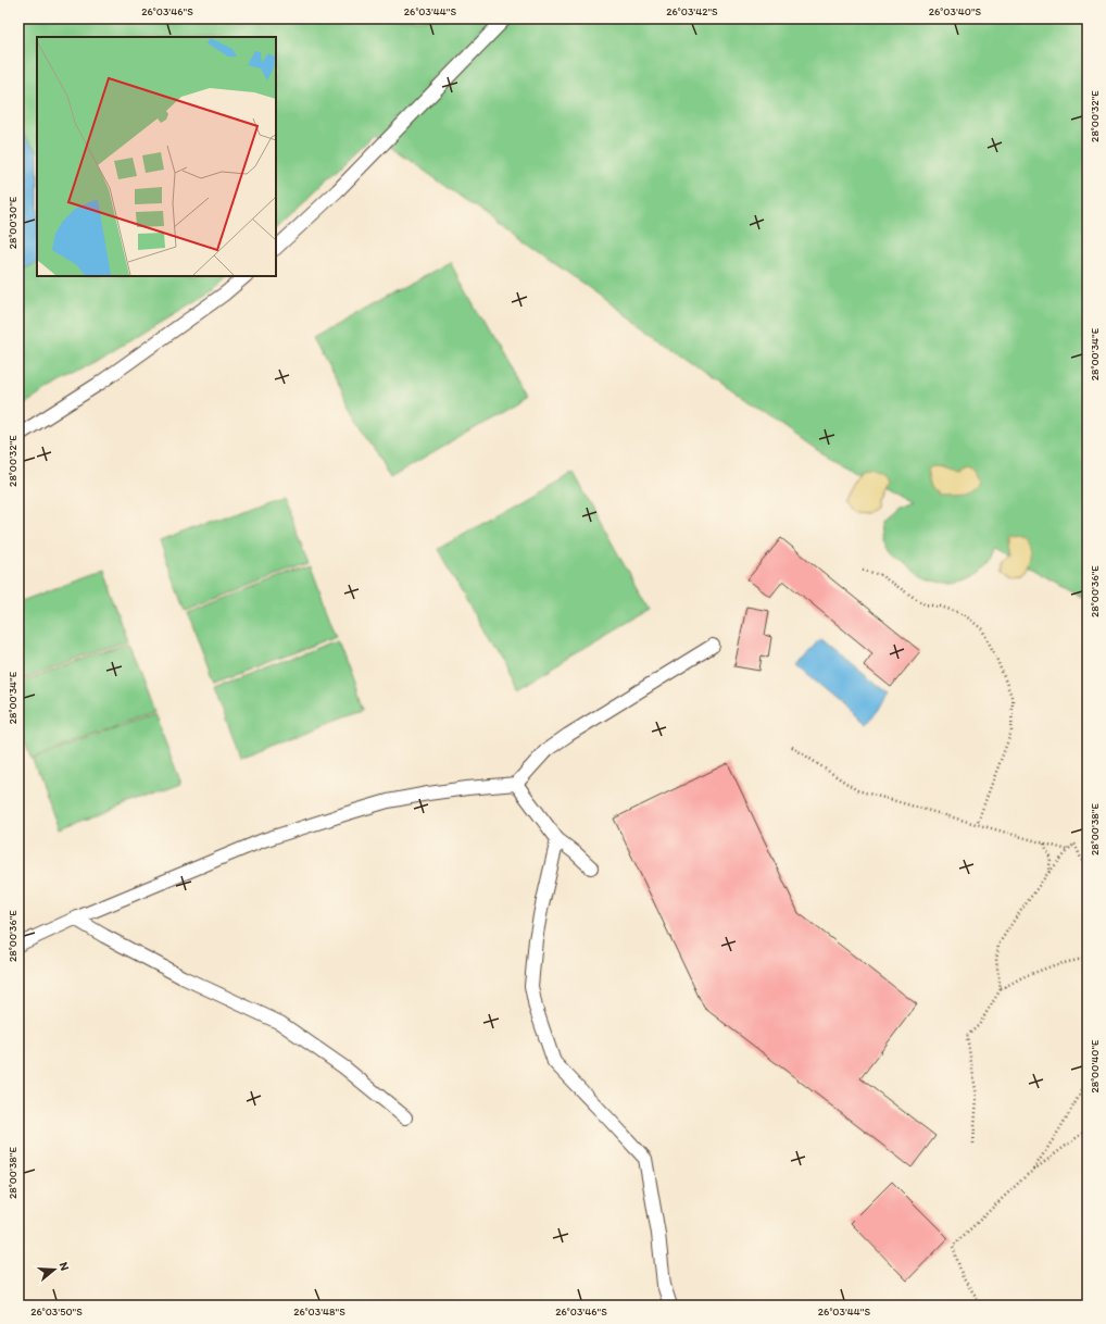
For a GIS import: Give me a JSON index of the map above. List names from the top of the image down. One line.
{"north":"right","coordinates":["26°03'46\"S","26°03'44\"S","26°03'42\"S","26°03'40\"S","28°00'32\"E","28°00'30\"E","28°00'34\"E","28°00'36\"E","28°00'38\"E","28°00'40\"E","26°03'50\"S","26°03'48\"S"]}
